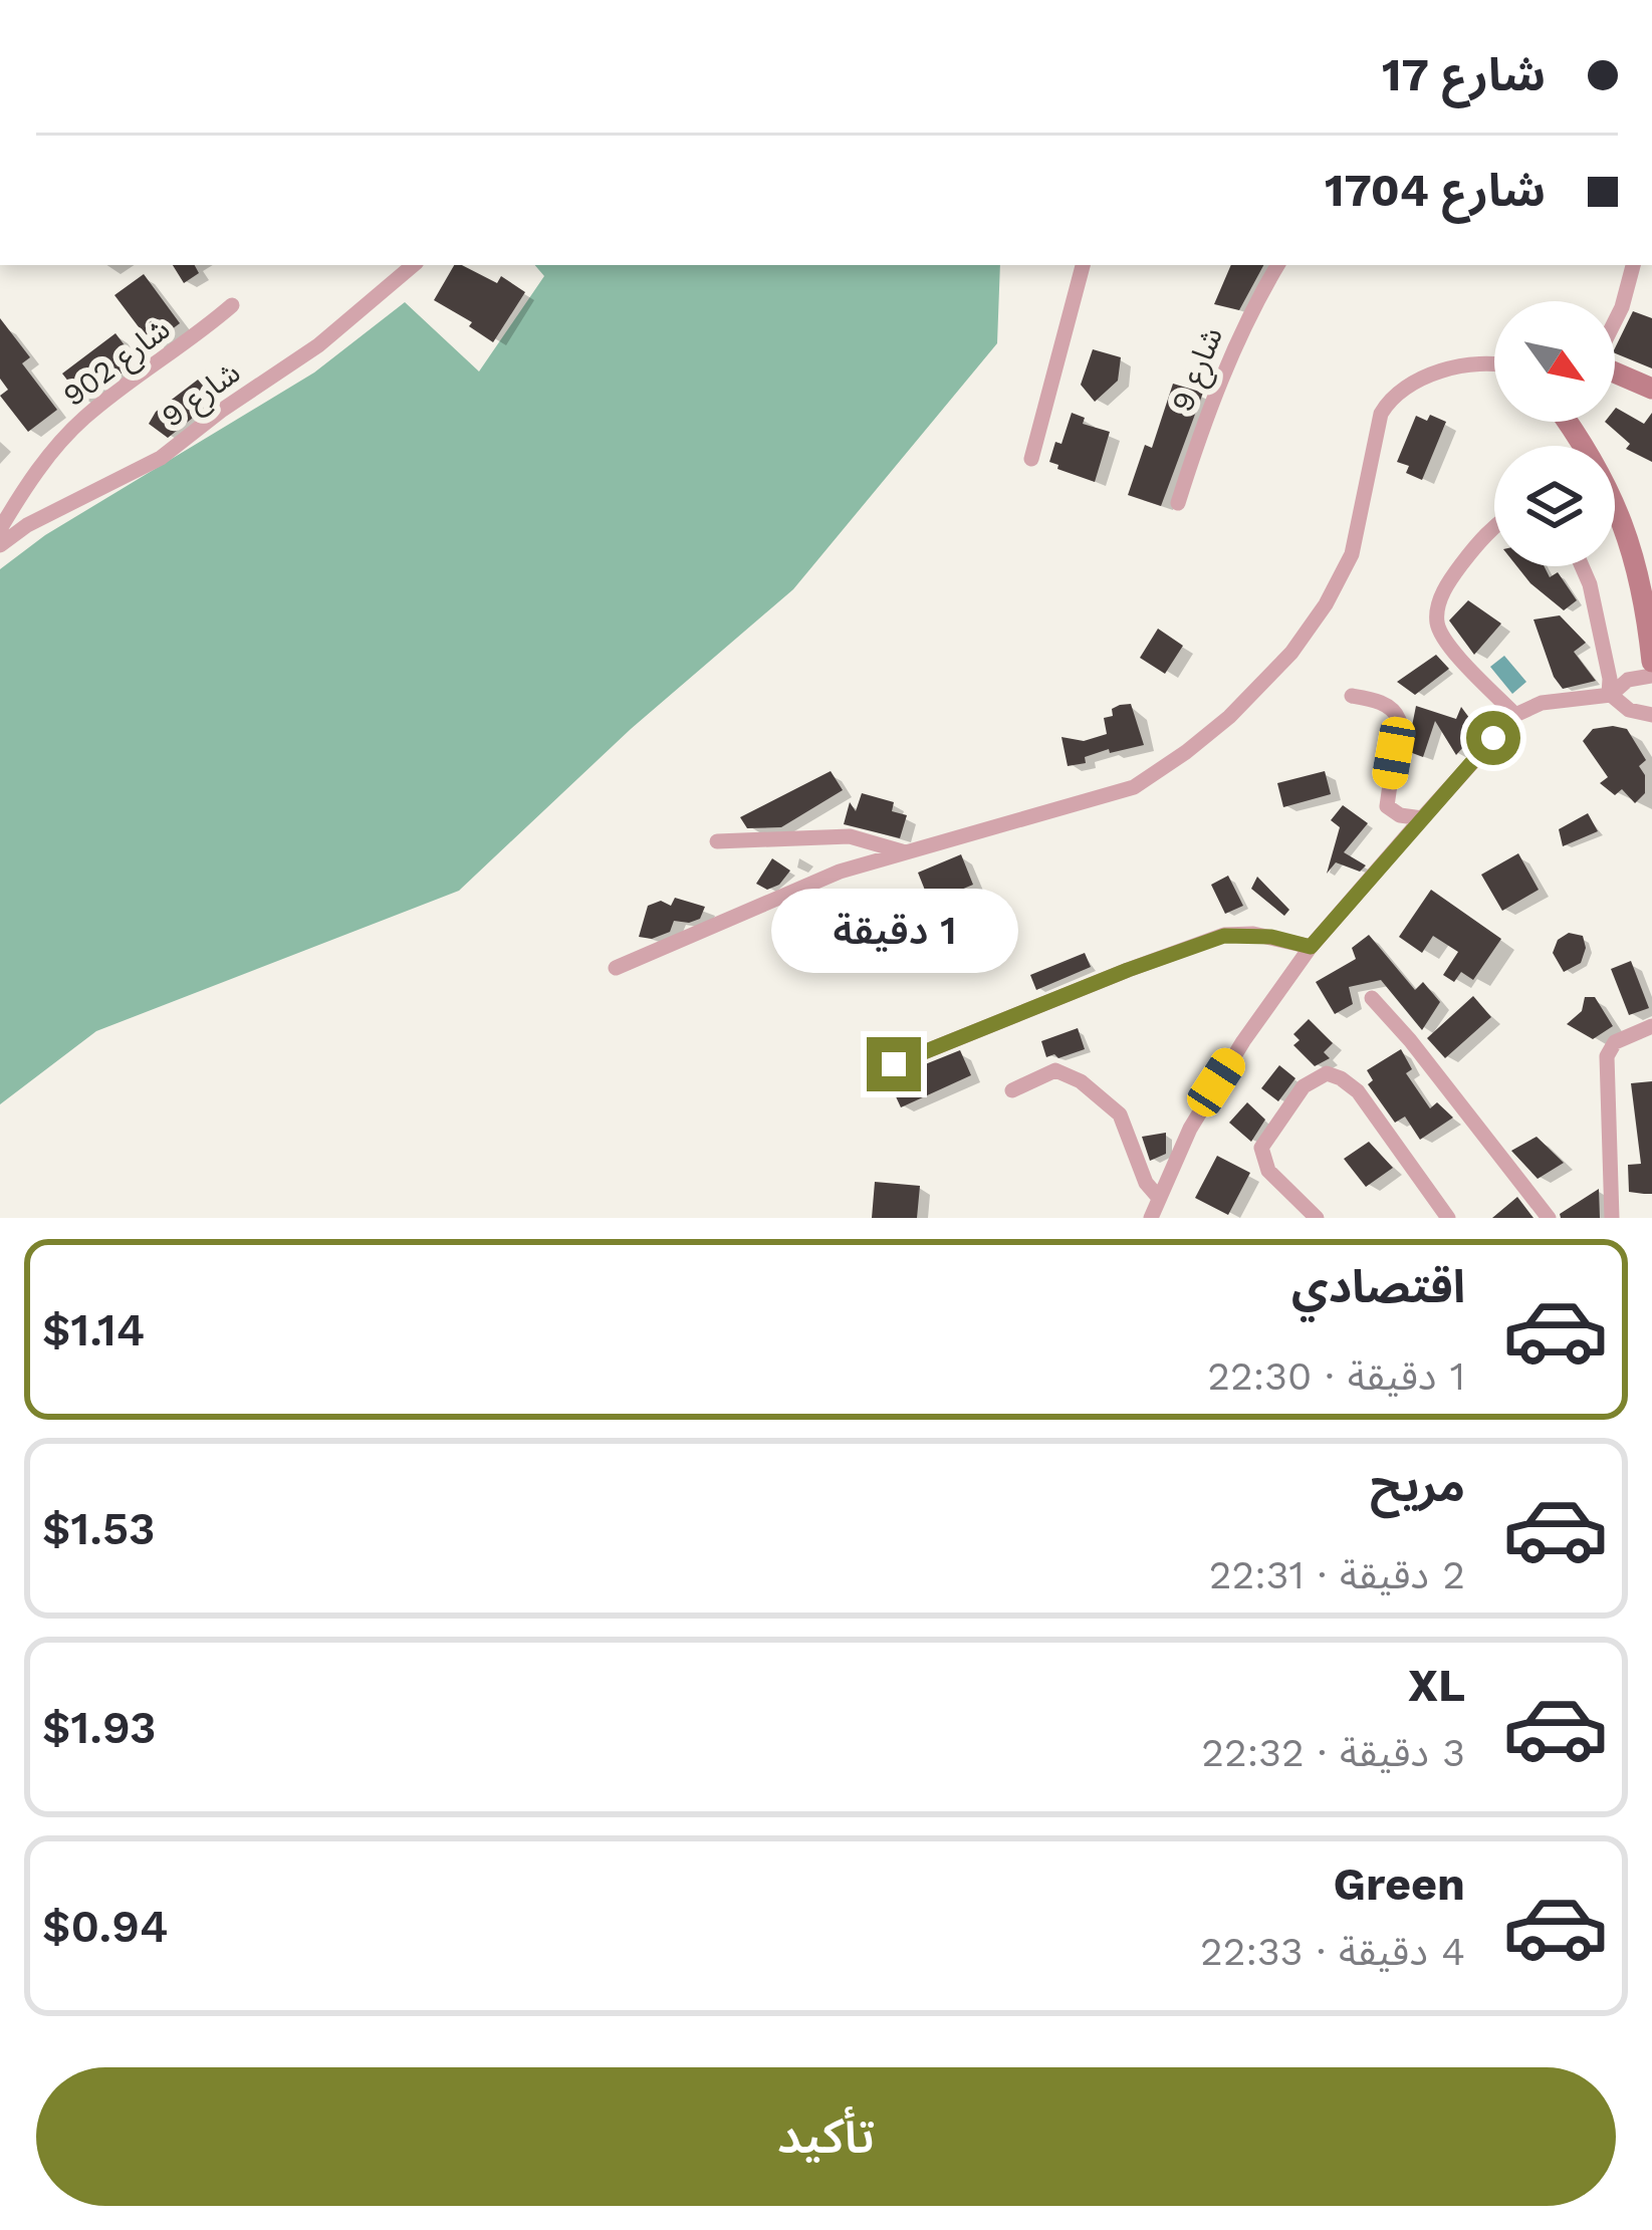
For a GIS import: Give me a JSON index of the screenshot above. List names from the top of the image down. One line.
{"streets":{"street":["شارع 902","شارع 9"]},"north":"bottom right","page":{"banner":["شارع 17","شارع 1704"],"bubble":"1 دقيقة","list":[{"name":"اقتصادي","note":"1 دقيقة · 22:30","value":"$1.14"},{"name":"مريح","note":"2 دقيقة · 22:31","value":"$1.53"},{"name":"XL","note":"3 دقيقة · 22:32","value":"$1.93"},{"name":"Green","note":"4 دقيقة · 22:33","value":"$0.94"}],"buttons":"تأكيد"}}
